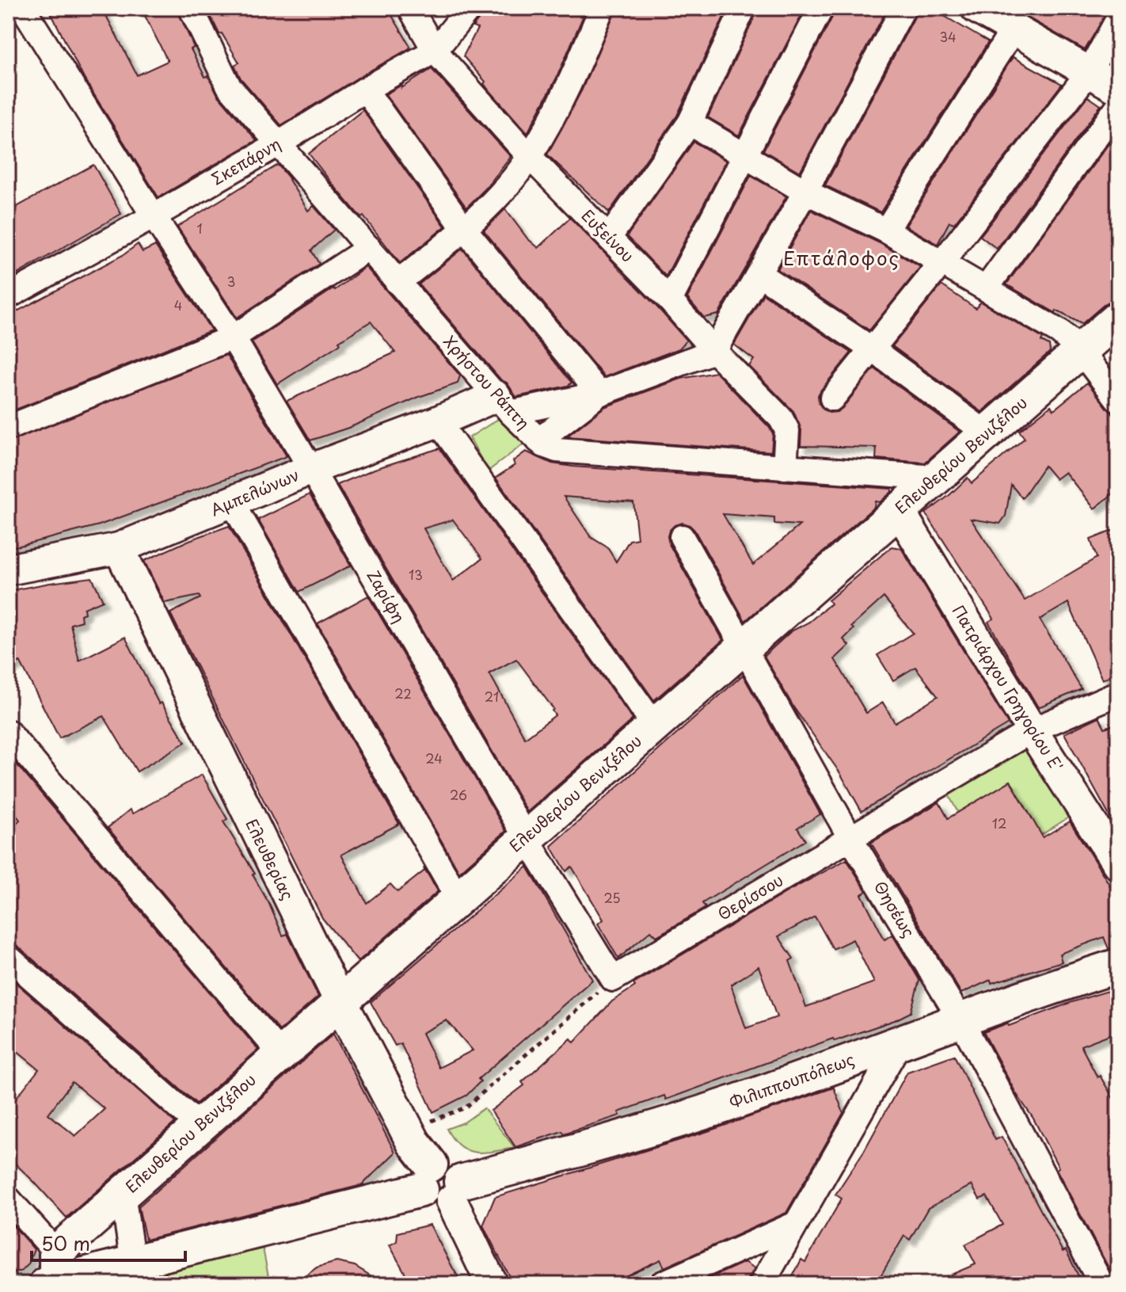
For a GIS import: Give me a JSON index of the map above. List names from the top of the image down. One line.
{"streets":{"main road":["Ελευθερίου Βενιζέλου","Ελευθερίας","Φιλιππουπόλεως"],"street":["Σκεπάρνη","Ευξείνου","Χρήστου Ράπτη","Αμπελώνων","Ζαρίφη","Πατριάρχου Γρηγορίου Ε'","Θερίσσου","Θησέως"]},"crossings":[["Σκεπάρνη","Ευξείνου"],["Σκεπάρνη","Χρήστου Ράπτη"],["Σκεπάρνη","Ζαρίφη"],["Ευξείνου","Χρήστου Ράπτη"],["Χρήστου Ράπτη","Ελευθερίου Βενιζέλου"],["Χρήστου Ράπτη","Αμπελώνων"],["Ελευθερίου Βενιζέλου","Ζαρίφη"],["Ελευθερίου Βενιζέλου","Πατριάρχου Γρηγορίου Ε'"],["Ελευθερίου Βενιζέλου","Ελευθερίας"],["Ελευθερίου Βενιζέλου","Θησέως"],["Ελευθερίου Βενιζέλου","Φιλιππουπόλεως"],["Αμπελώνων","Ζαρίφη"],["Αμπελώνων","Ελευθερίας"],["Ζαρίφη","Θερίσσου"],["Πατριάρχου Γρηγορίου Ε'","Θερίσσου"],["Ελευθερίας","Φιλιππουπόλεως"],["Θερίσσου","Θησέως"],["Θησέως","Φιλιππουπόλεως"]],"districts":["Επτάλοφος"],"house_numbers":["34","1","3","4","13","22","21","24","26","12","25"],"scale_bar":"50 m"}
